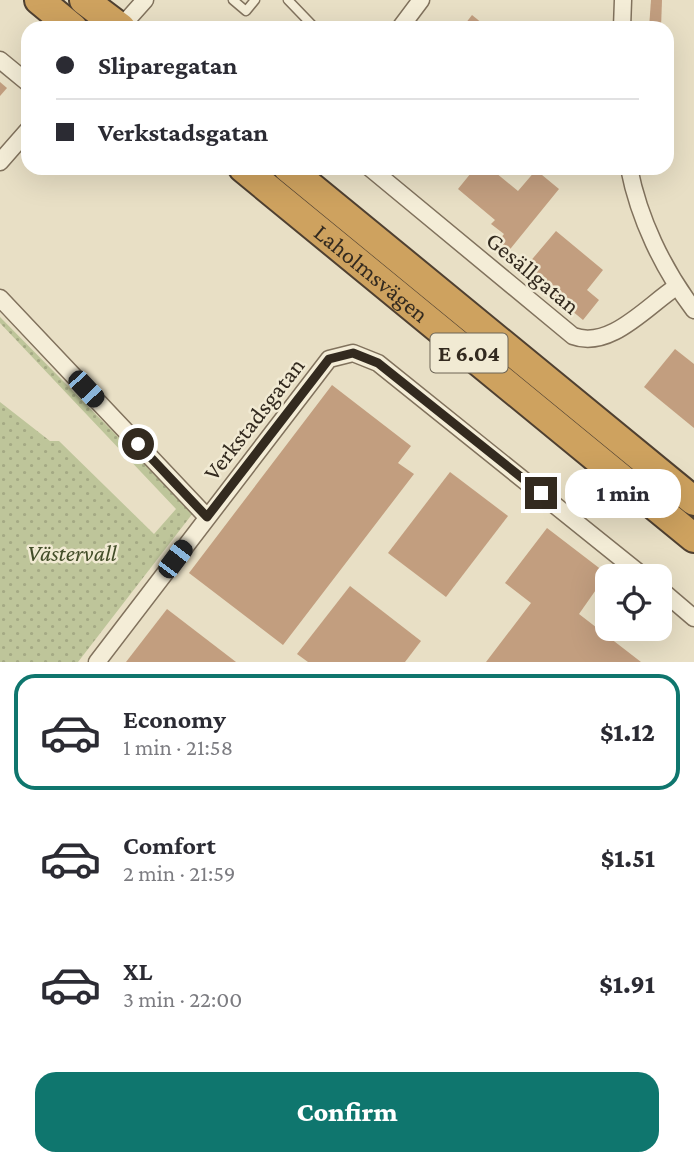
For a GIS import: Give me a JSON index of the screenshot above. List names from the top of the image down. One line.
{"streets":{"highway":["Laholmsvägen","E 6.04"],"street":["Gesällgatan","Verkstadsgatan"]},"parks":["Västervall"],"page":{"banner":["Sliparegatan","Verkstadsgatan"],"bubble":"1 min","list":[{"name":"Economy","note":"1 min · 21:58","value":"$1.12"},{"name":"Comfort","note":"2 min · 21:59","value":"$1.51"},{"name":"XL","note":"3 min · 22:00","value":"$1.91"}],"buttons":"Confirm"}}
